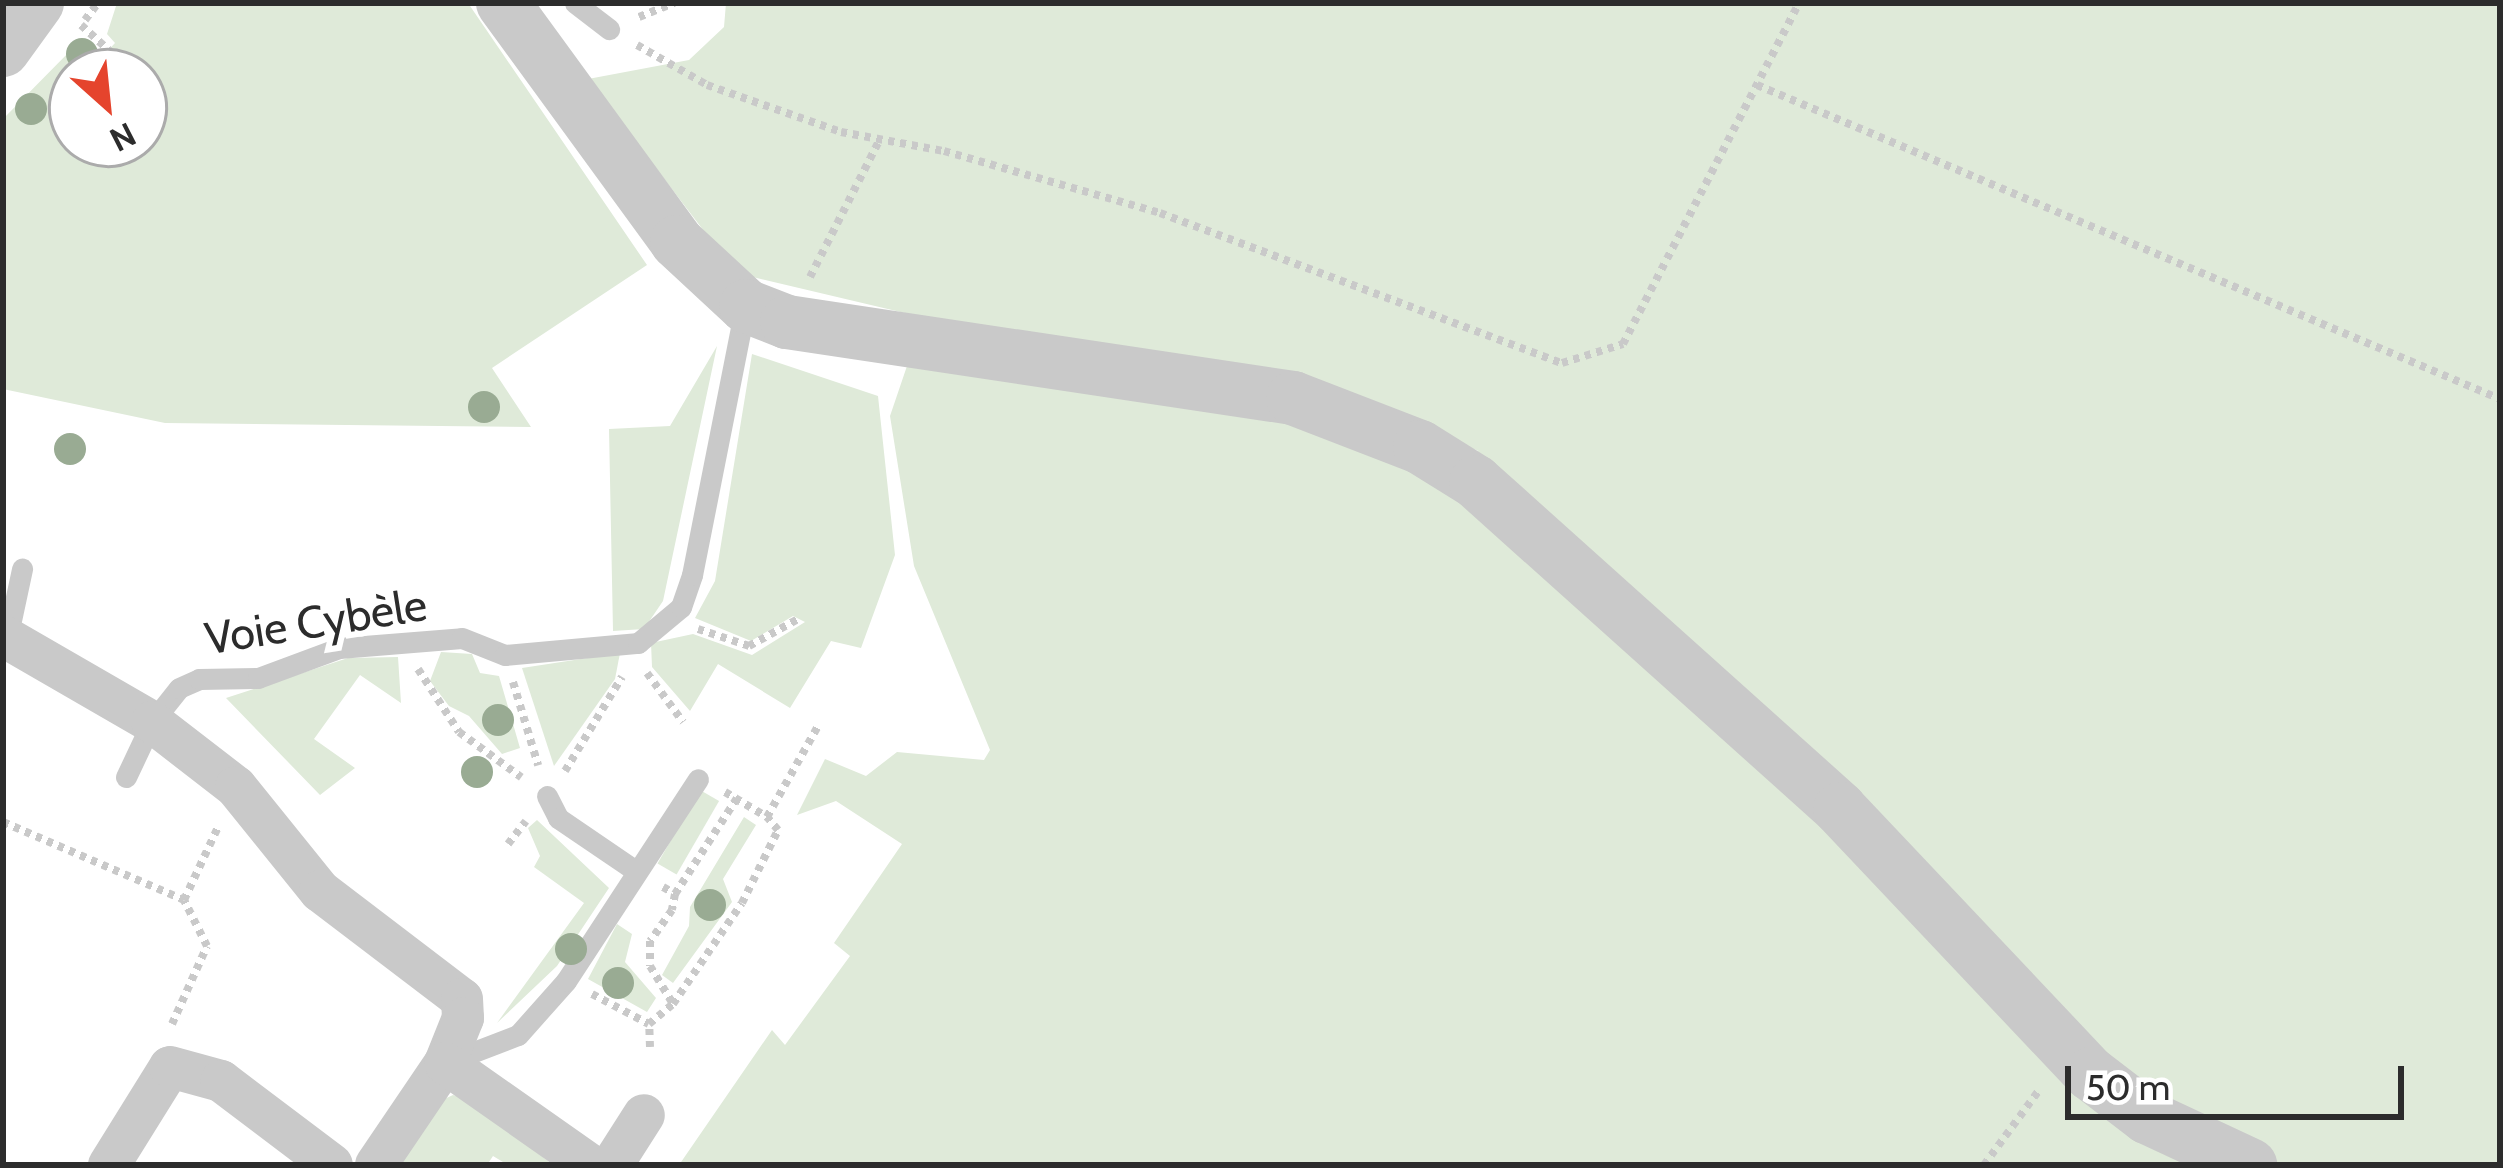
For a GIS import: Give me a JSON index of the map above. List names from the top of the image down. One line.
{"streets":{"lane":["Voie Cybèle"]},"scale_bar":"50 m","north":"bottom right"}
